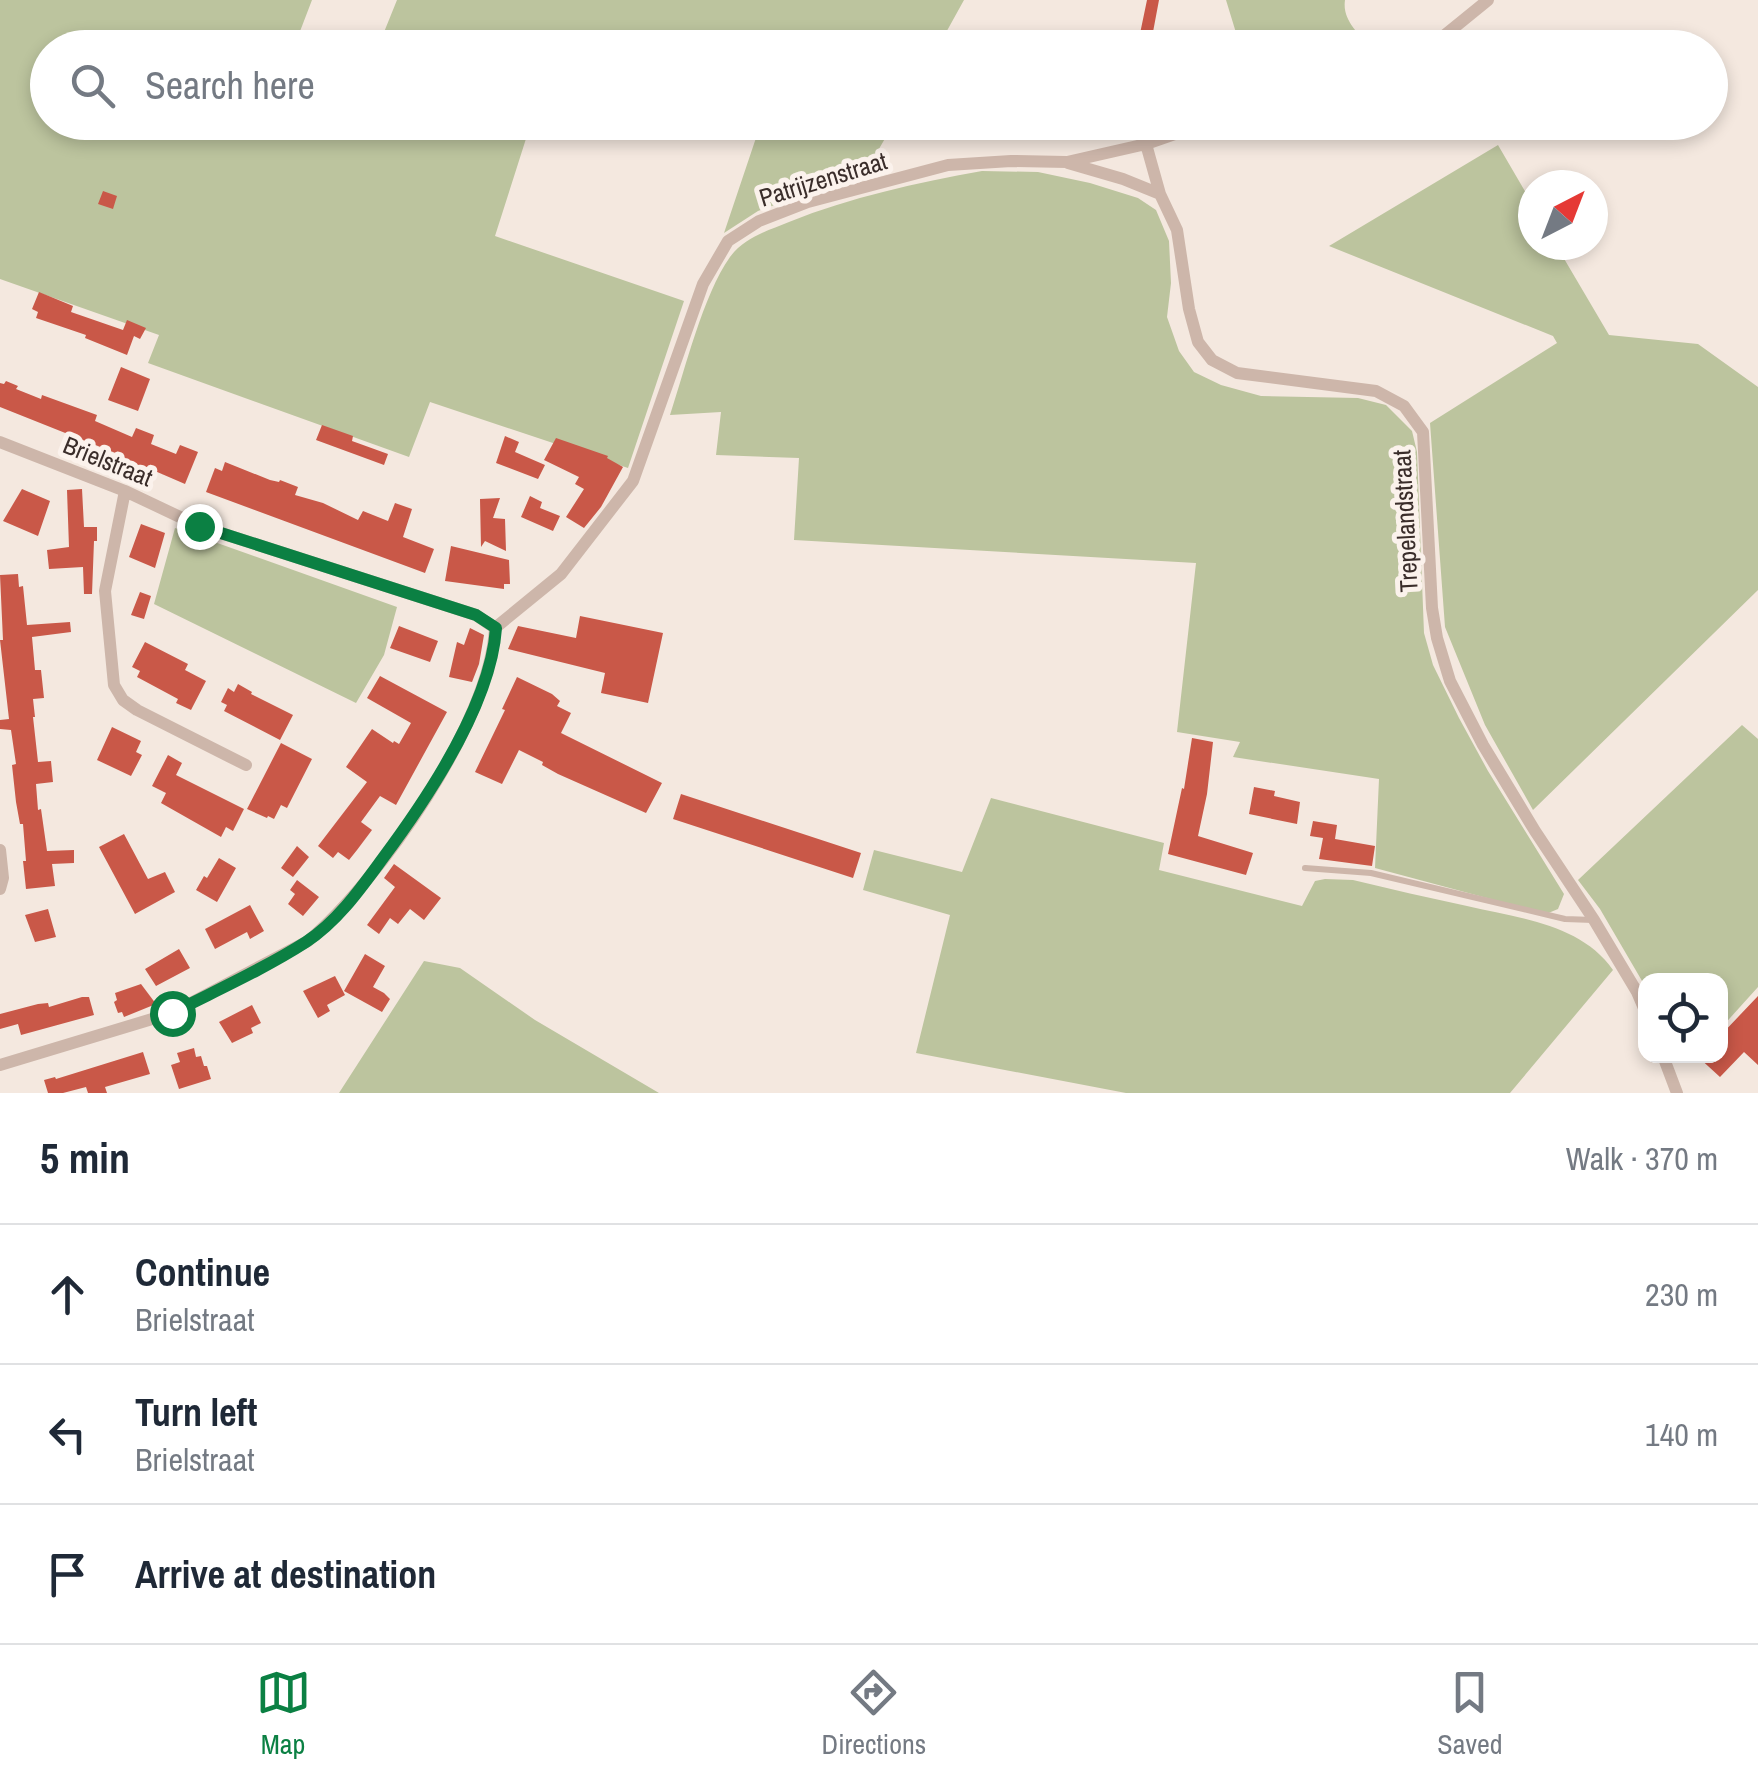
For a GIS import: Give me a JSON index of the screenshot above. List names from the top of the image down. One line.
{"streets":{"street":["Patrijzenstraat","Brielstraat","Trepelandstraat"]},"crossings":[["Patrijzenstraat","Brielstraat"],["Patrijzenstraat","Trepelandstraat"]],"north":"top right","page":{"search":"Search here","heading":["5 min","Walk · 370 m"],"list":[["Continue","Brielstraat","230 m"],["Turn left","Brielstraat","140 m"],"Arrive at destination"],"nav":["Map","Directions","Saved"]}}
